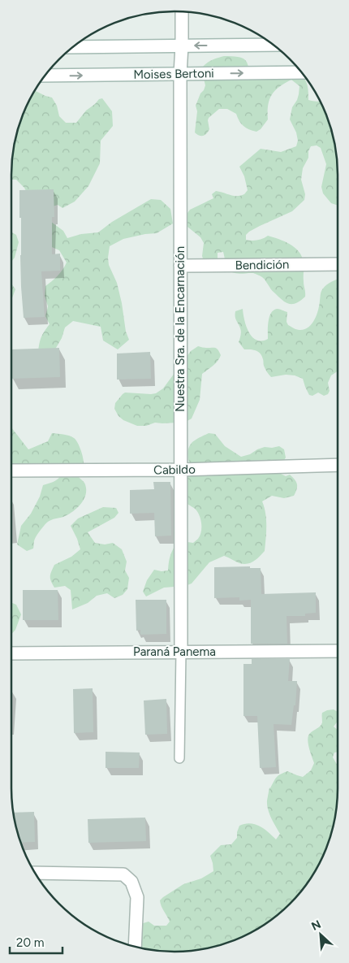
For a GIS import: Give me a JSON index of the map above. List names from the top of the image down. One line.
{"streets":{"street":["Moises Bertoni","Bendición","Nuestra Sra. de la Encarnación","Cabildo","Paraná Panema"]},"crossings":[["Moises Bertoni","Nuestra Sra. de la Encarnación"],["Bendición","Nuestra Sra. de la Encarnación"],["Nuestra Sra. de la Encarnación","Cabildo"],["Nuestra Sra. de la Encarnación","Paraná Panema"]],"scale_bar":"20 m","north":"top left"}
